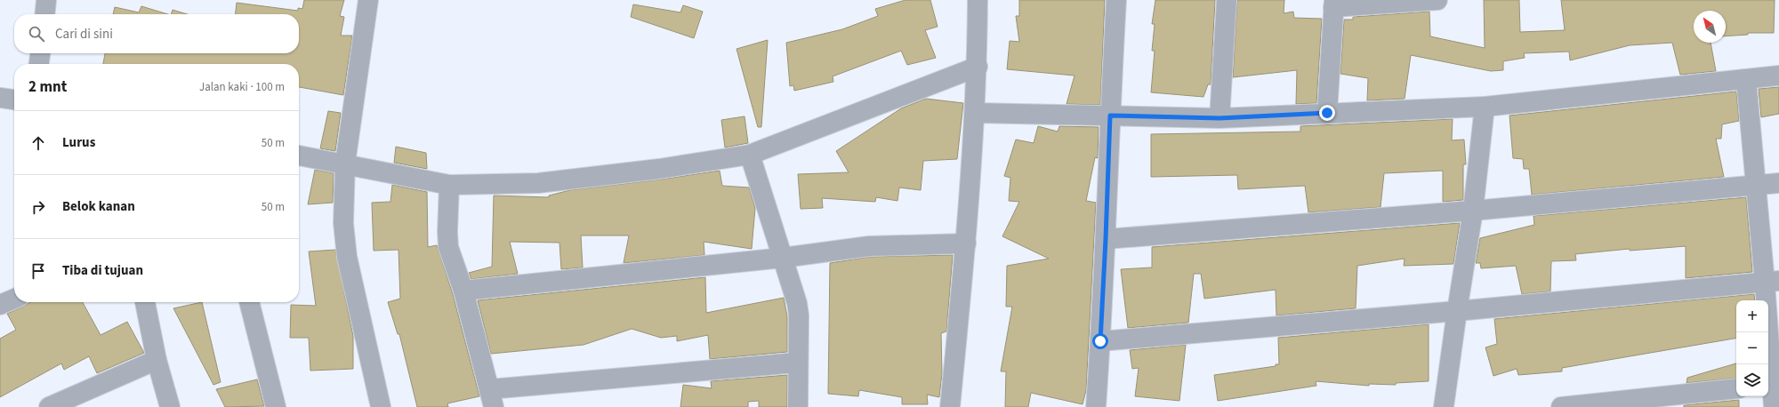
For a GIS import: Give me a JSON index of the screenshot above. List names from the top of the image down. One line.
{"north":"top left","page":{"search":"Cari di sini","heading":["2 mnt","Jalan kaki · 100 m"],"list":[["Lurus","50 m"],["Belok kanan","50 m"],"Tiba di tujuan"],"map_buttons":["+","−"]}}
